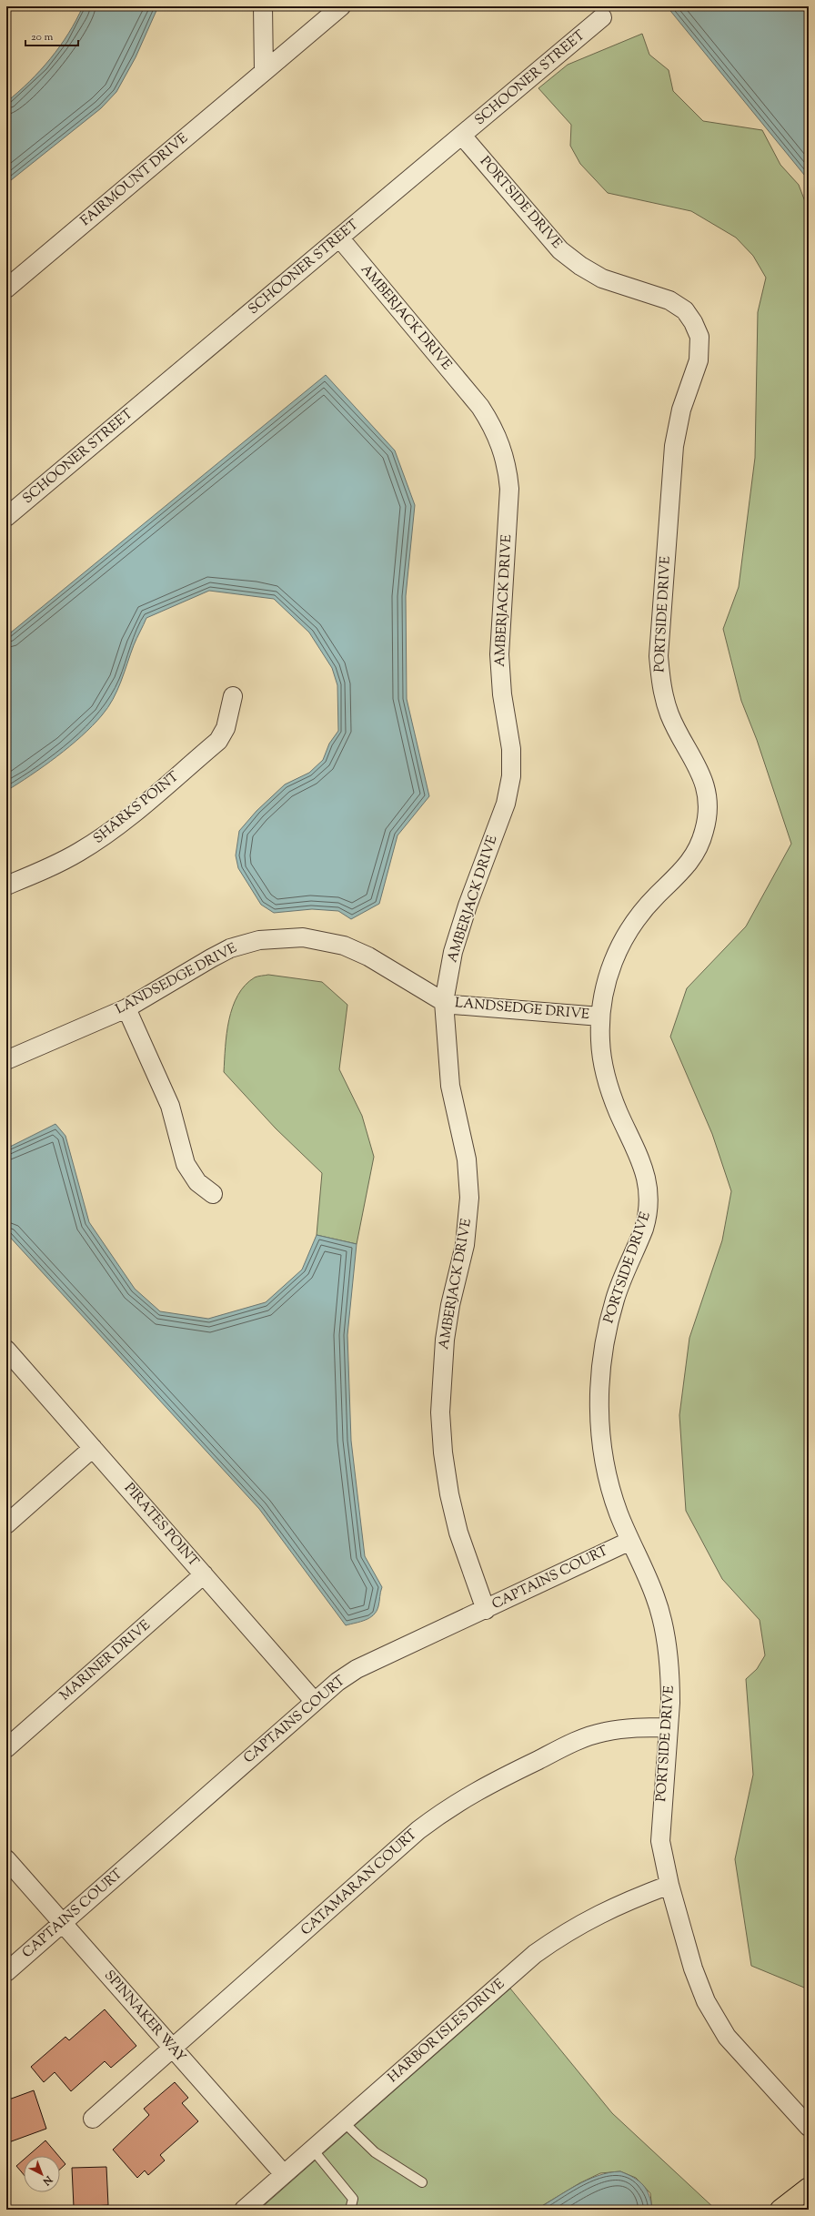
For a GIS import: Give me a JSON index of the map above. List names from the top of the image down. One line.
{"streets":{"street":["SCHOONER STREET","FAIRMOUNT DRIVE","PORTSIDE DRIVE","AMBERJACK DRIVE","SHARKS POINT","LANDSEDGE DRIVE","PIRATES POINT","CAPTAINS COURT","MARINER DRIVE","CATAMARAN COURT","SPINNAKER WAY","HARBOR ISLES DRIVE"]},"crossings":[["SCHOONER STREET","PORTSIDE DRIVE"],["SCHOONER STREET","AMBERJACK DRIVE"],["PORTSIDE DRIVE","LANDSEDGE DRIVE"],["PORTSIDE DRIVE","CAPTAINS COURT"],["PORTSIDE DRIVE","CATAMARAN COURT"],["PORTSIDE DRIVE","HARBOR ISLES DRIVE"],["AMBERJACK DRIVE","LANDSEDGE DRIVE"],["AMBERJACK DRIVE","CAPTAINS COURT"],["PIRATES POINT","CAPTAINS COURT"],["PIRATES POINT","MARINER DRIVE"],["CAPTAINS COURT","SPINNAKER WAY"],["CATAMARAN COURT","SPINNAKER WAY"],["SPINNAKER WAY","HARBOR ISLES DRIVE"]],"scale_bar":"20 m","north":"bottom right"}
